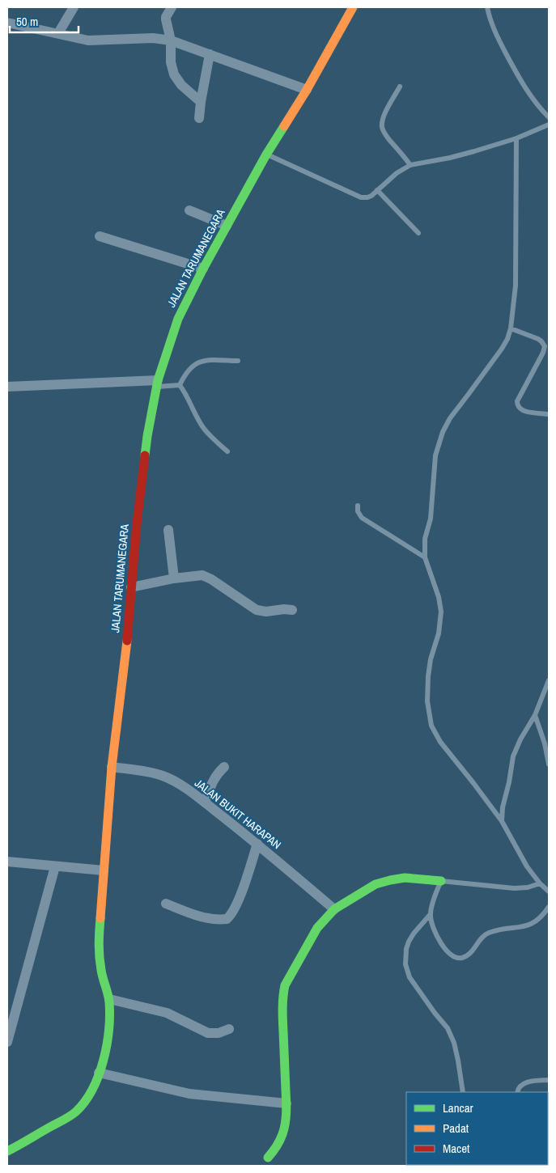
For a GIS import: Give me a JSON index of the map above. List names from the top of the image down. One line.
{"streets":{"street":["JALAN TARUMANEGARA","JALAN BUKIT HARAPAN"]},"crossings":[["JALAN TARUMANEGARA","JALAN BUKIT HARAPAN"]],"legend":["Lancar","Padat","Macet"],"scale_bar":"50 m"}
